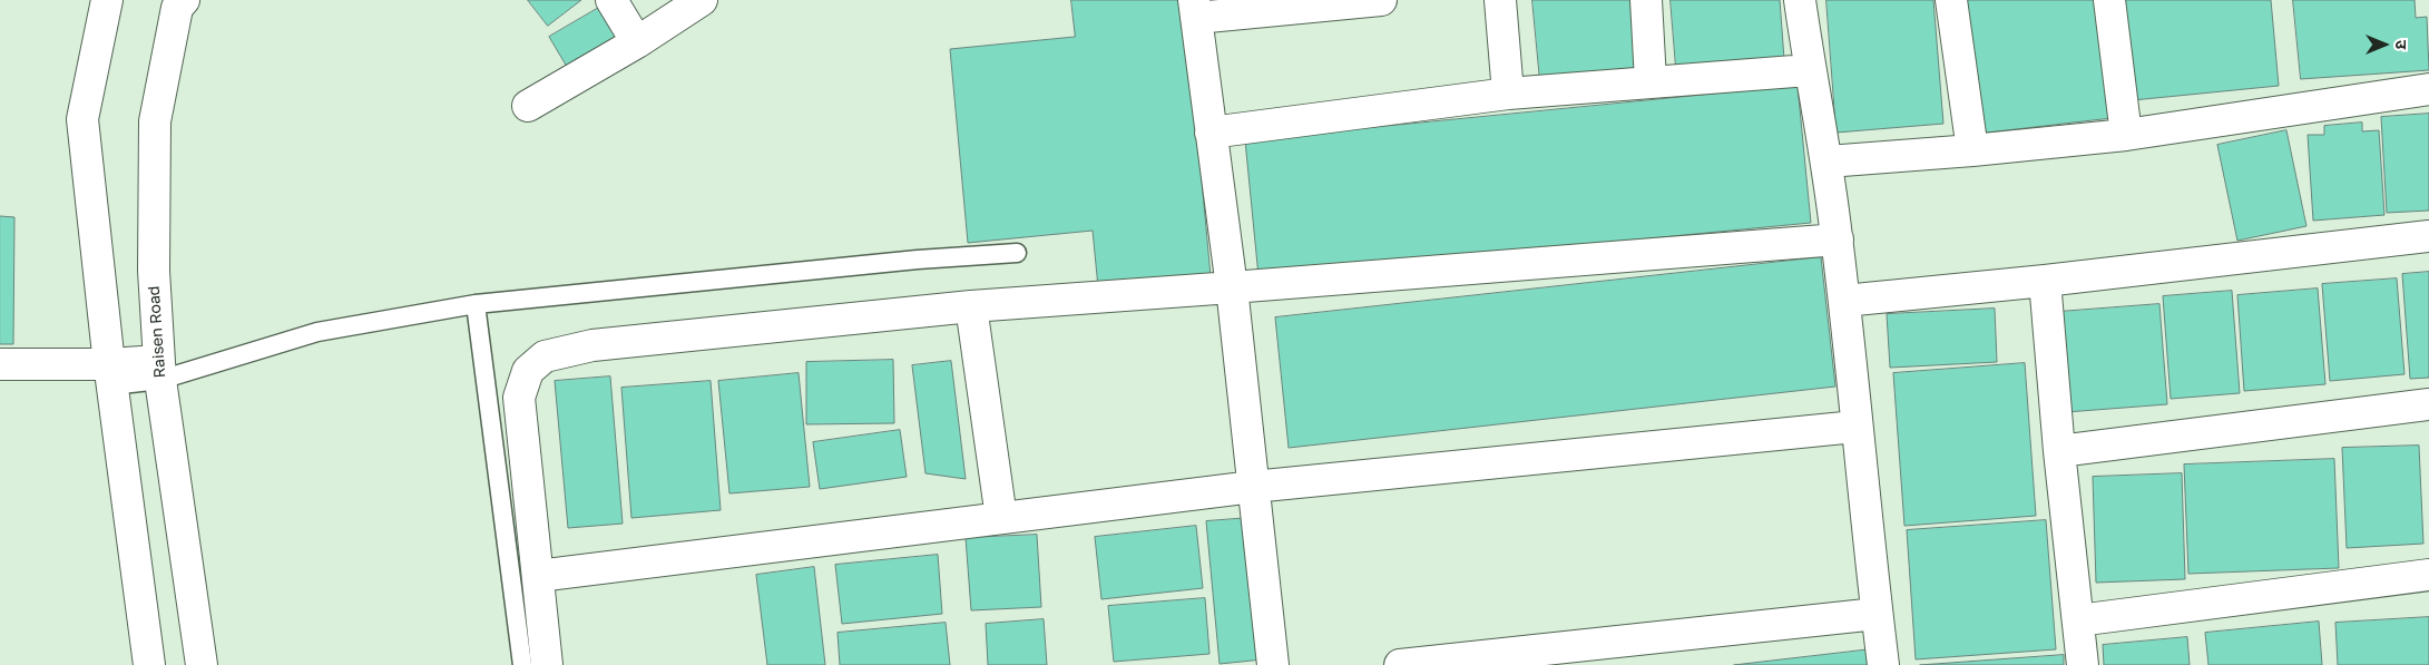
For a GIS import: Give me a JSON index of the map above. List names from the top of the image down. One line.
{"streets":{"street":["Raisen Road"]},"north":"right"}
